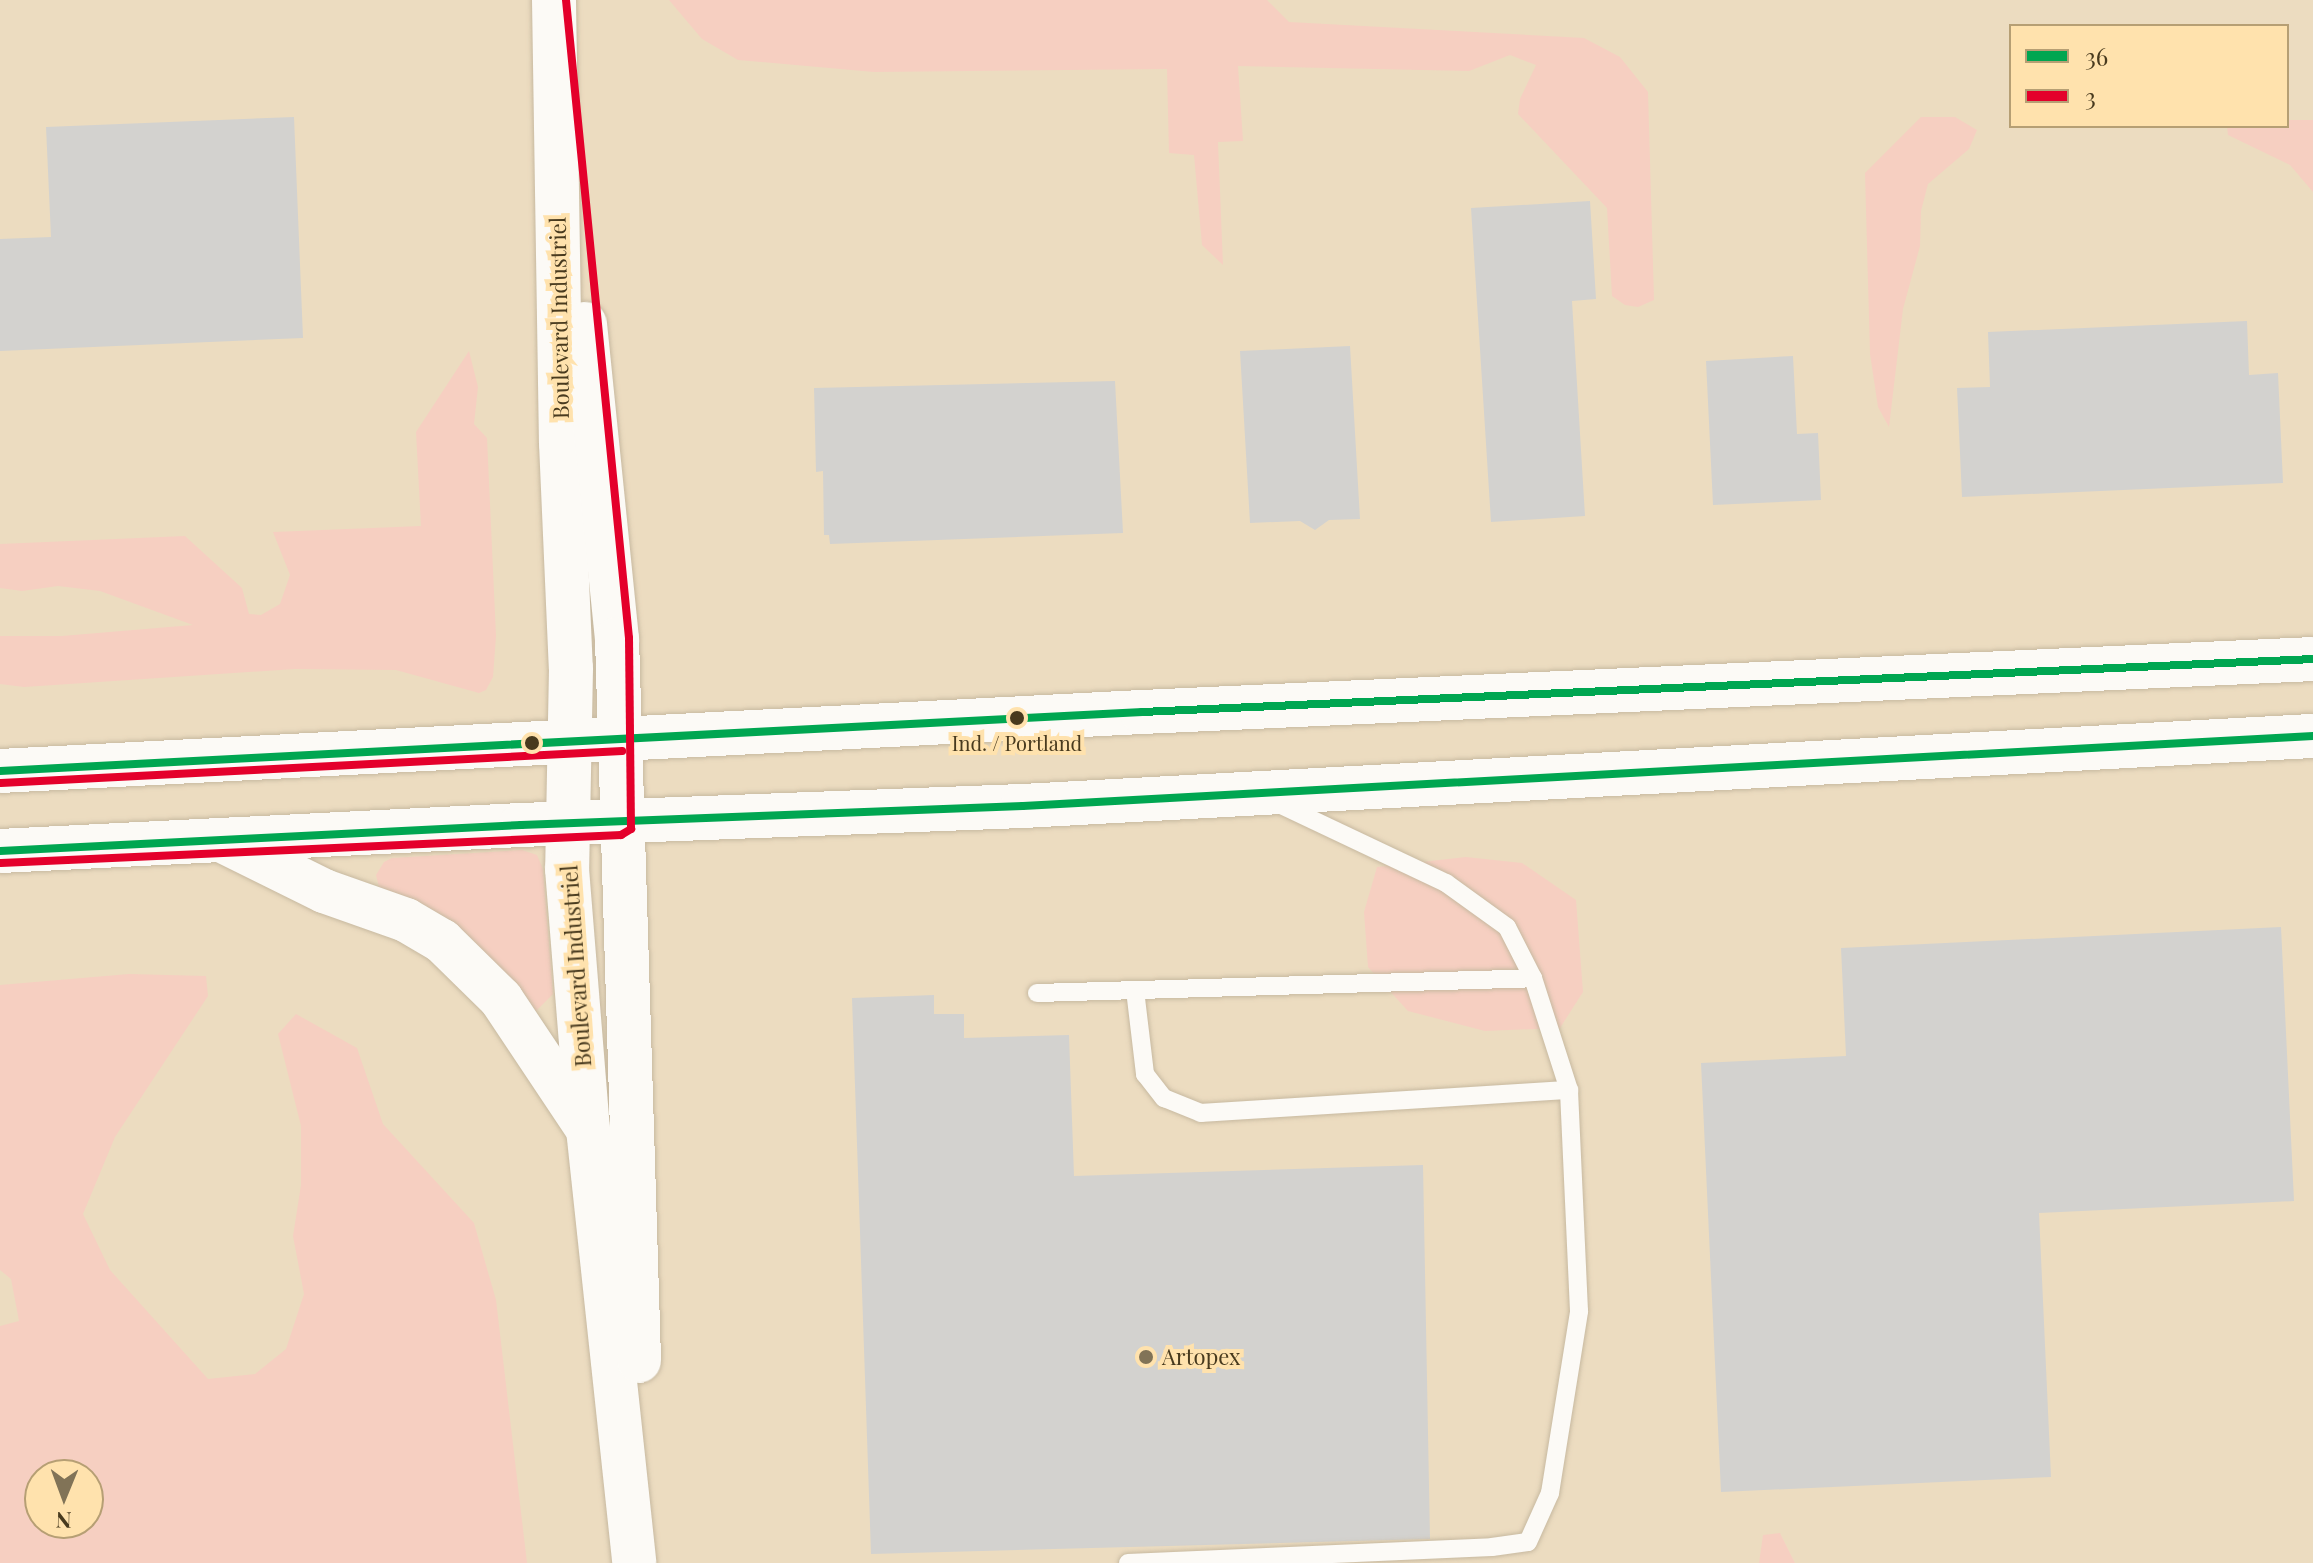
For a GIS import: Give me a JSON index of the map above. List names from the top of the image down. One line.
{"streets":{"main road":["Boulevard Industriel"]},"places":["Ind. / Portland","Artopex"],"lines":["transit line 3","transit line 36"],"legend":["36","3"],"north":"bottom"}
